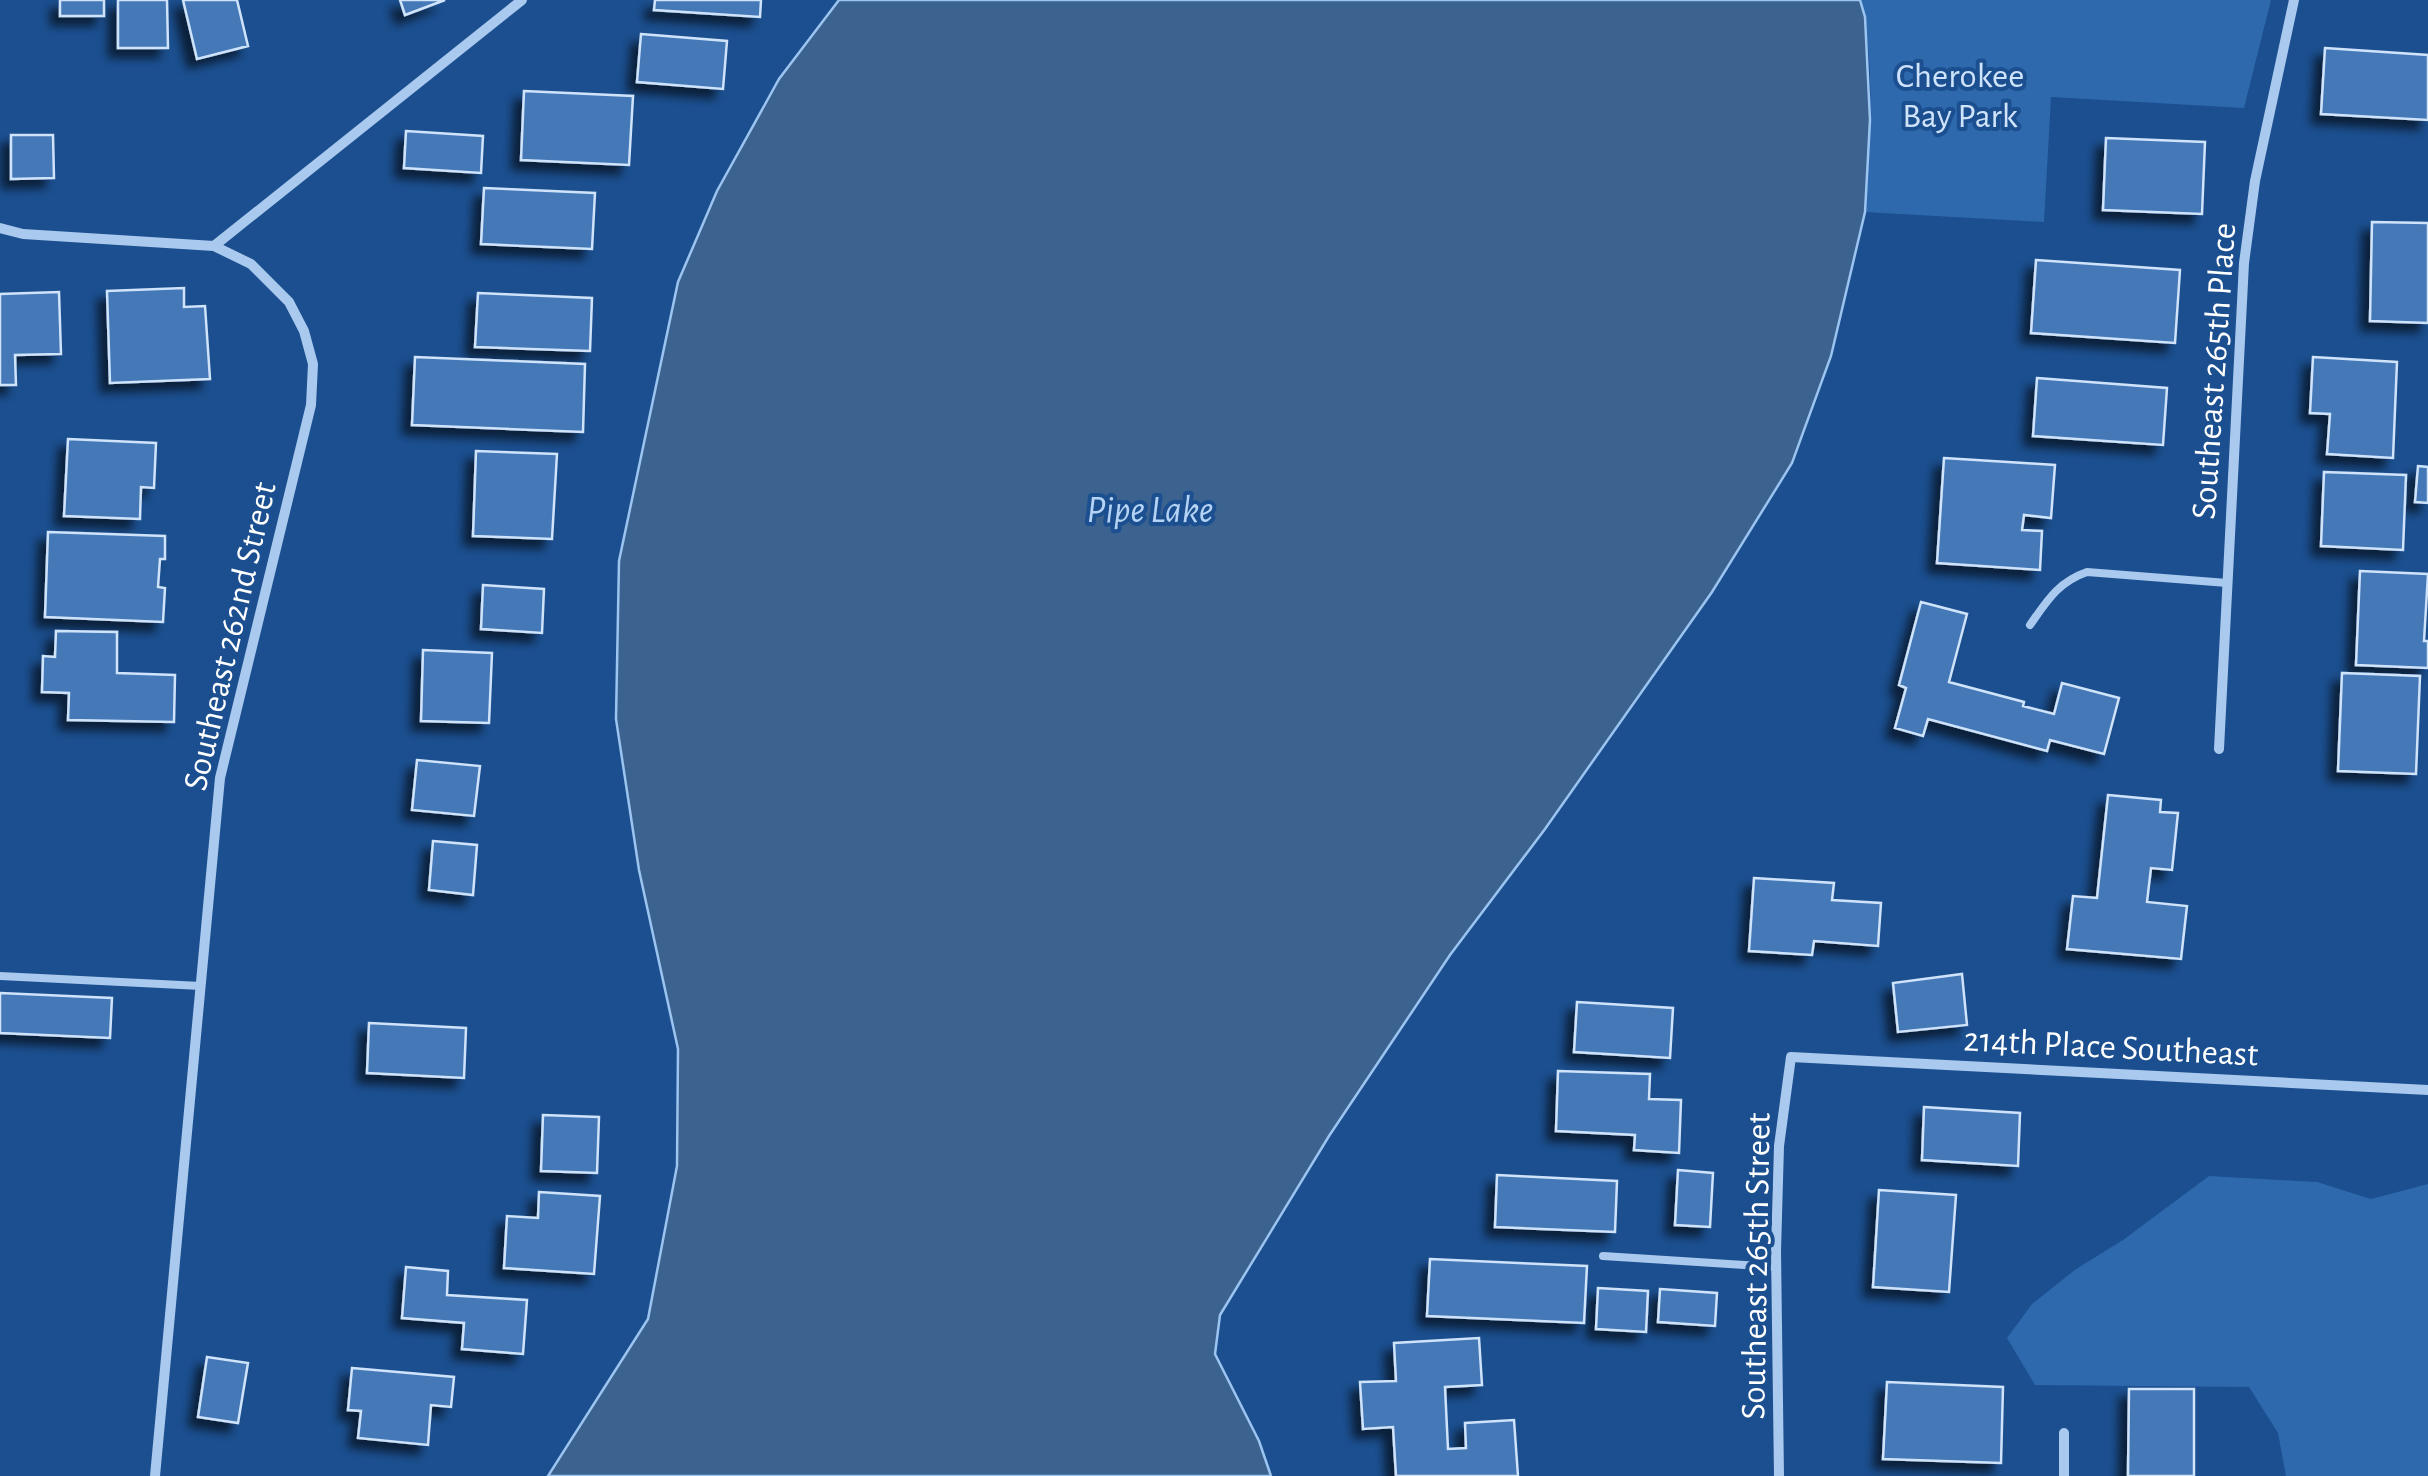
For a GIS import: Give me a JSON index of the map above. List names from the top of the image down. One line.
{"streets":{"street":["Southeast 265th Place","Southeast 262nd Street","214th Place Southeast","Southeast 265th Street"]},"crossings":[["214th Place Southeast","Southeast 265th Street"]],"water":["Pipe Lake"],"parks":["Cherokee Bay Park"]}
